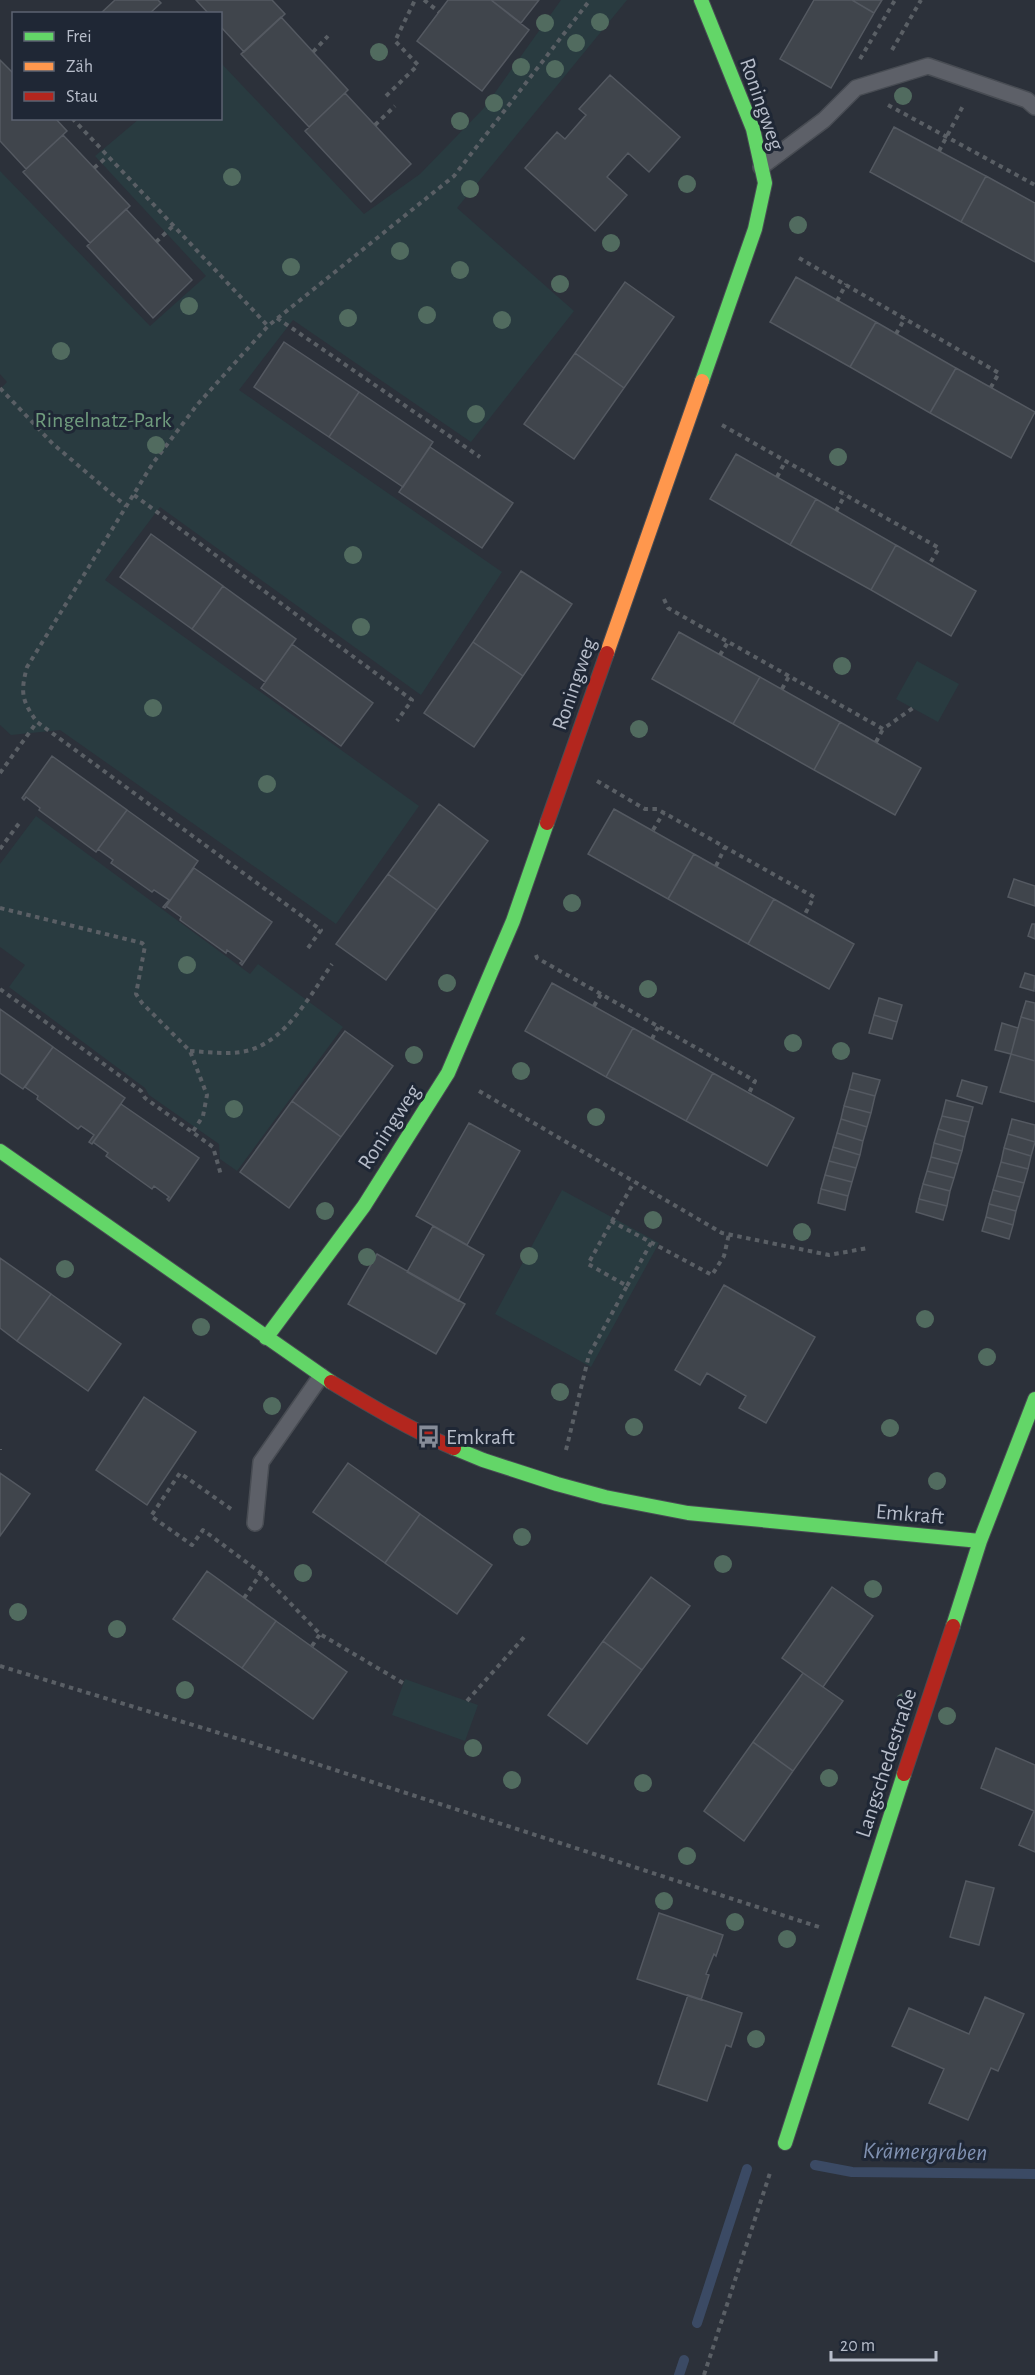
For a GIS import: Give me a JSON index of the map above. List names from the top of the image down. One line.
{"streets":{"street":["Roningweg","Emkraft","Langschedestraße"]},"crossings":[["Roningweg","Emkraft"],["Emkraft","Langschedestraße"]],"water":["Krämergraben"],"parks":["Ringelnatz-Park"],"places":{"bus stop":["Emkraft"]},"legend":["Frei","Zäh","Stau"],"scale_bar":"20 m"}
